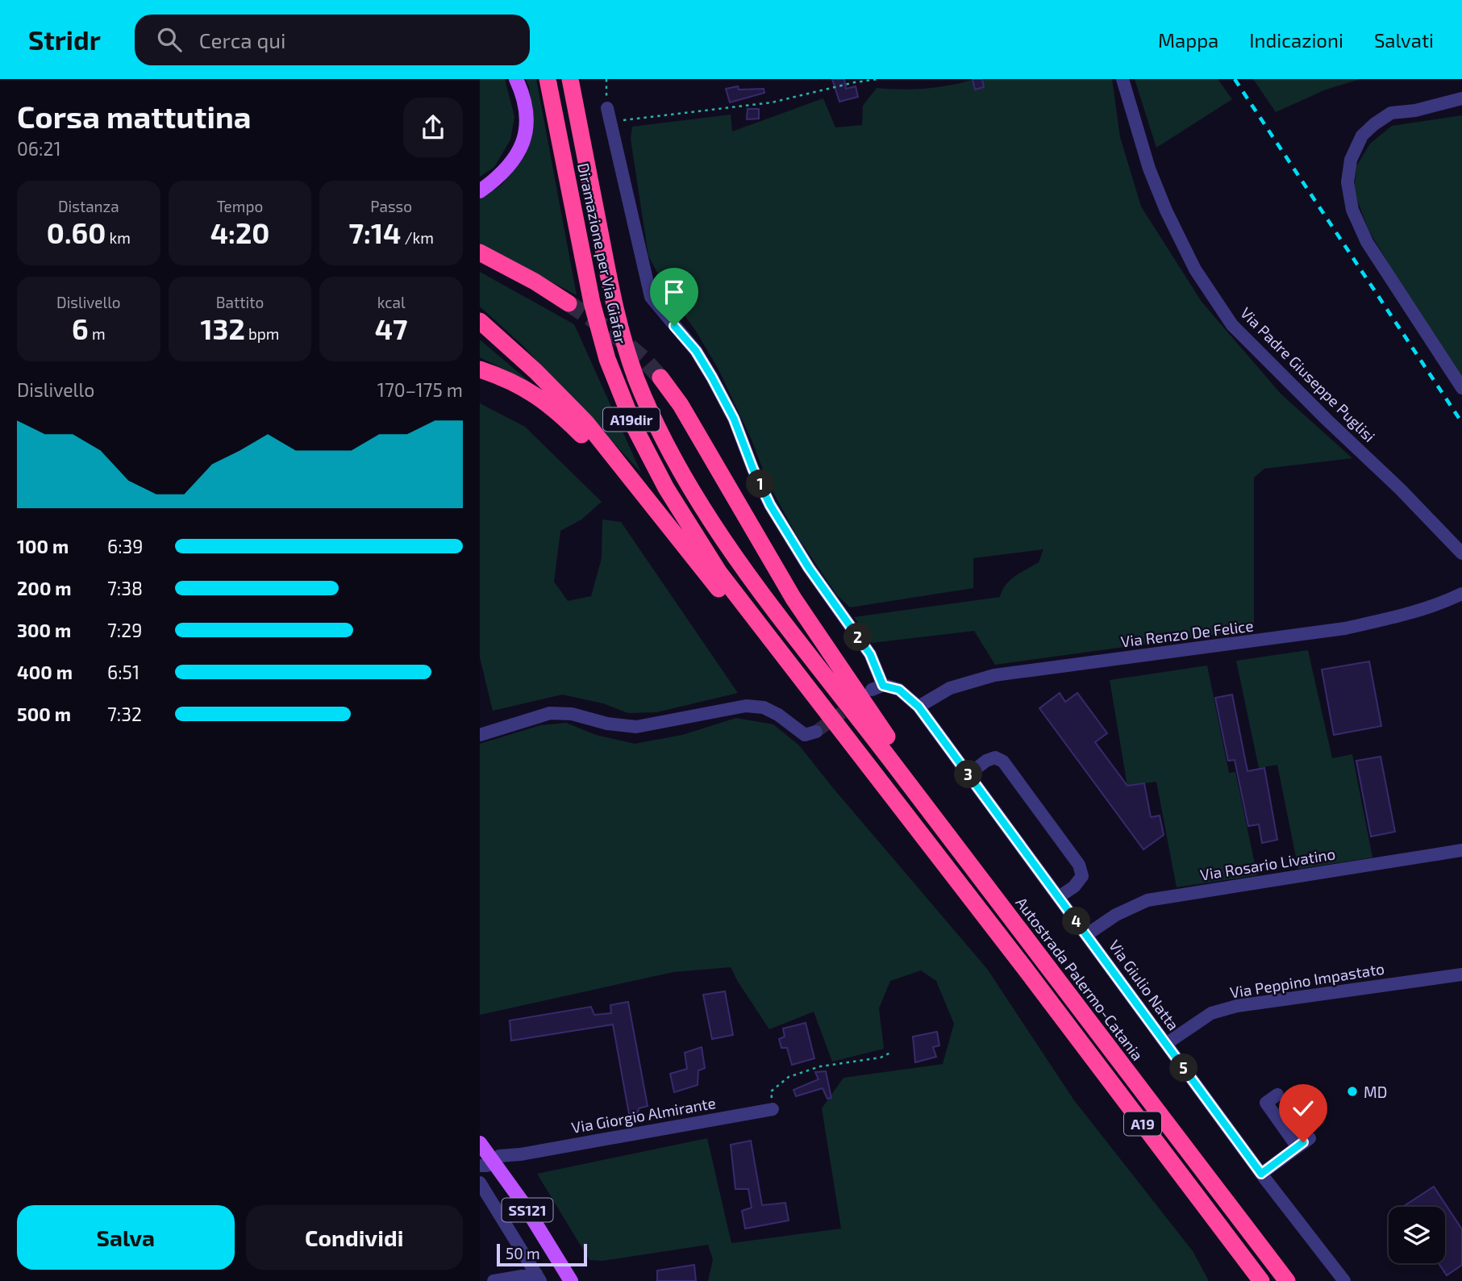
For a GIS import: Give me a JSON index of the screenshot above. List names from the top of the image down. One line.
{"streets":{"highway":["Diramazione per Via Giafar","A19dir","Autostrada Palermo-Catania","A19"],"main road":["SS121"],"street":["Via Padre Giuseppe Puglisi","Via Renzo De Felice","Via Rosario Livatino","Via Peppino Impastato","Via Giulio Natta","Via Giorgio Almirante"]},"crossings":[["Diramazione per Via Giafar","Autostrada Palermo-Catania"],["Diramazione per Via Giafar","A19"],["Via Renzo De Felice","Via Giulio Natta"],["Via Rosario Livatino","Via Giulio Natta"],["Via Peppino Impastato","Via Giulio Natta"]],"places":["MD"],"scale_bar":"50 m","page":{"header":"Stridr","search":"Cerca qui","nav":["Mappa","Indicazioni","Salvati"],"heading":["Corsa mattutina","06:21"],"stats":[["Distanza","0.60 km"],["Tempo","4:20"],["Passo","7:14 /km"],["Dislivello","6 m"],["Battito","132 bpm"],["kcal","47"]],"chart":["Dislivello","170–175 m"],"pins":["1","2","3","4","5"],"list":[{"name":"100 m","note":"6:39"},{"name":"200 m","note":"7:38"},{"name":"300 m","note":"7:29"},{"name":"400 m","note":"6:51"},{"name":"500 m","note":"7:32"}],"buttons":["Salva","Condividi"],"scale":"50 m"}}
